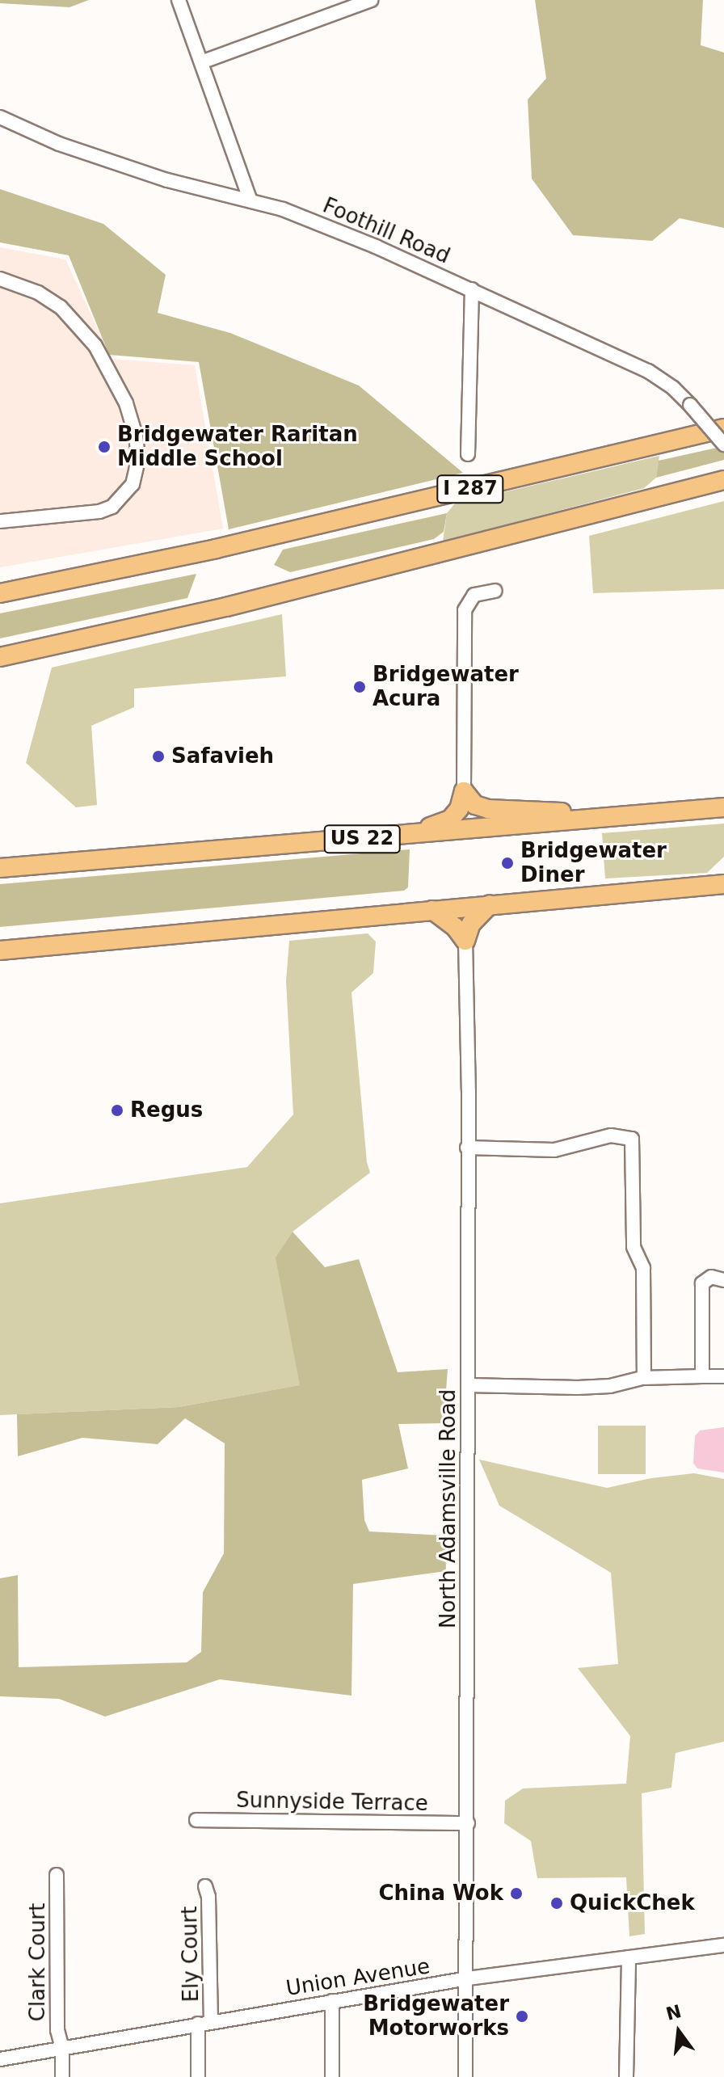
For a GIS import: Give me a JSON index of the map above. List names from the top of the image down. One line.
{"streets":{"highway":["I 287","US 22"],"street":["Foothill Road","North Adamsville Road","Sunnyside Terrace","Ely Court","Clark Court","Union Avenue"]},"crossings":[["North Adamsville Road","Sunnyside Terrace"],["North Adamsville Road","Union Avenue"],["Ely Court","Union Avenue"],["Clark Court","Union Avenue"]],"places":["Bridgewater Raritan Middle School","Bridgewater Acura","Safavieh","Bridgewater Diner","Regus","China Wok","QuickChek","Bridgewater Motorworks"],"north":"top"}
